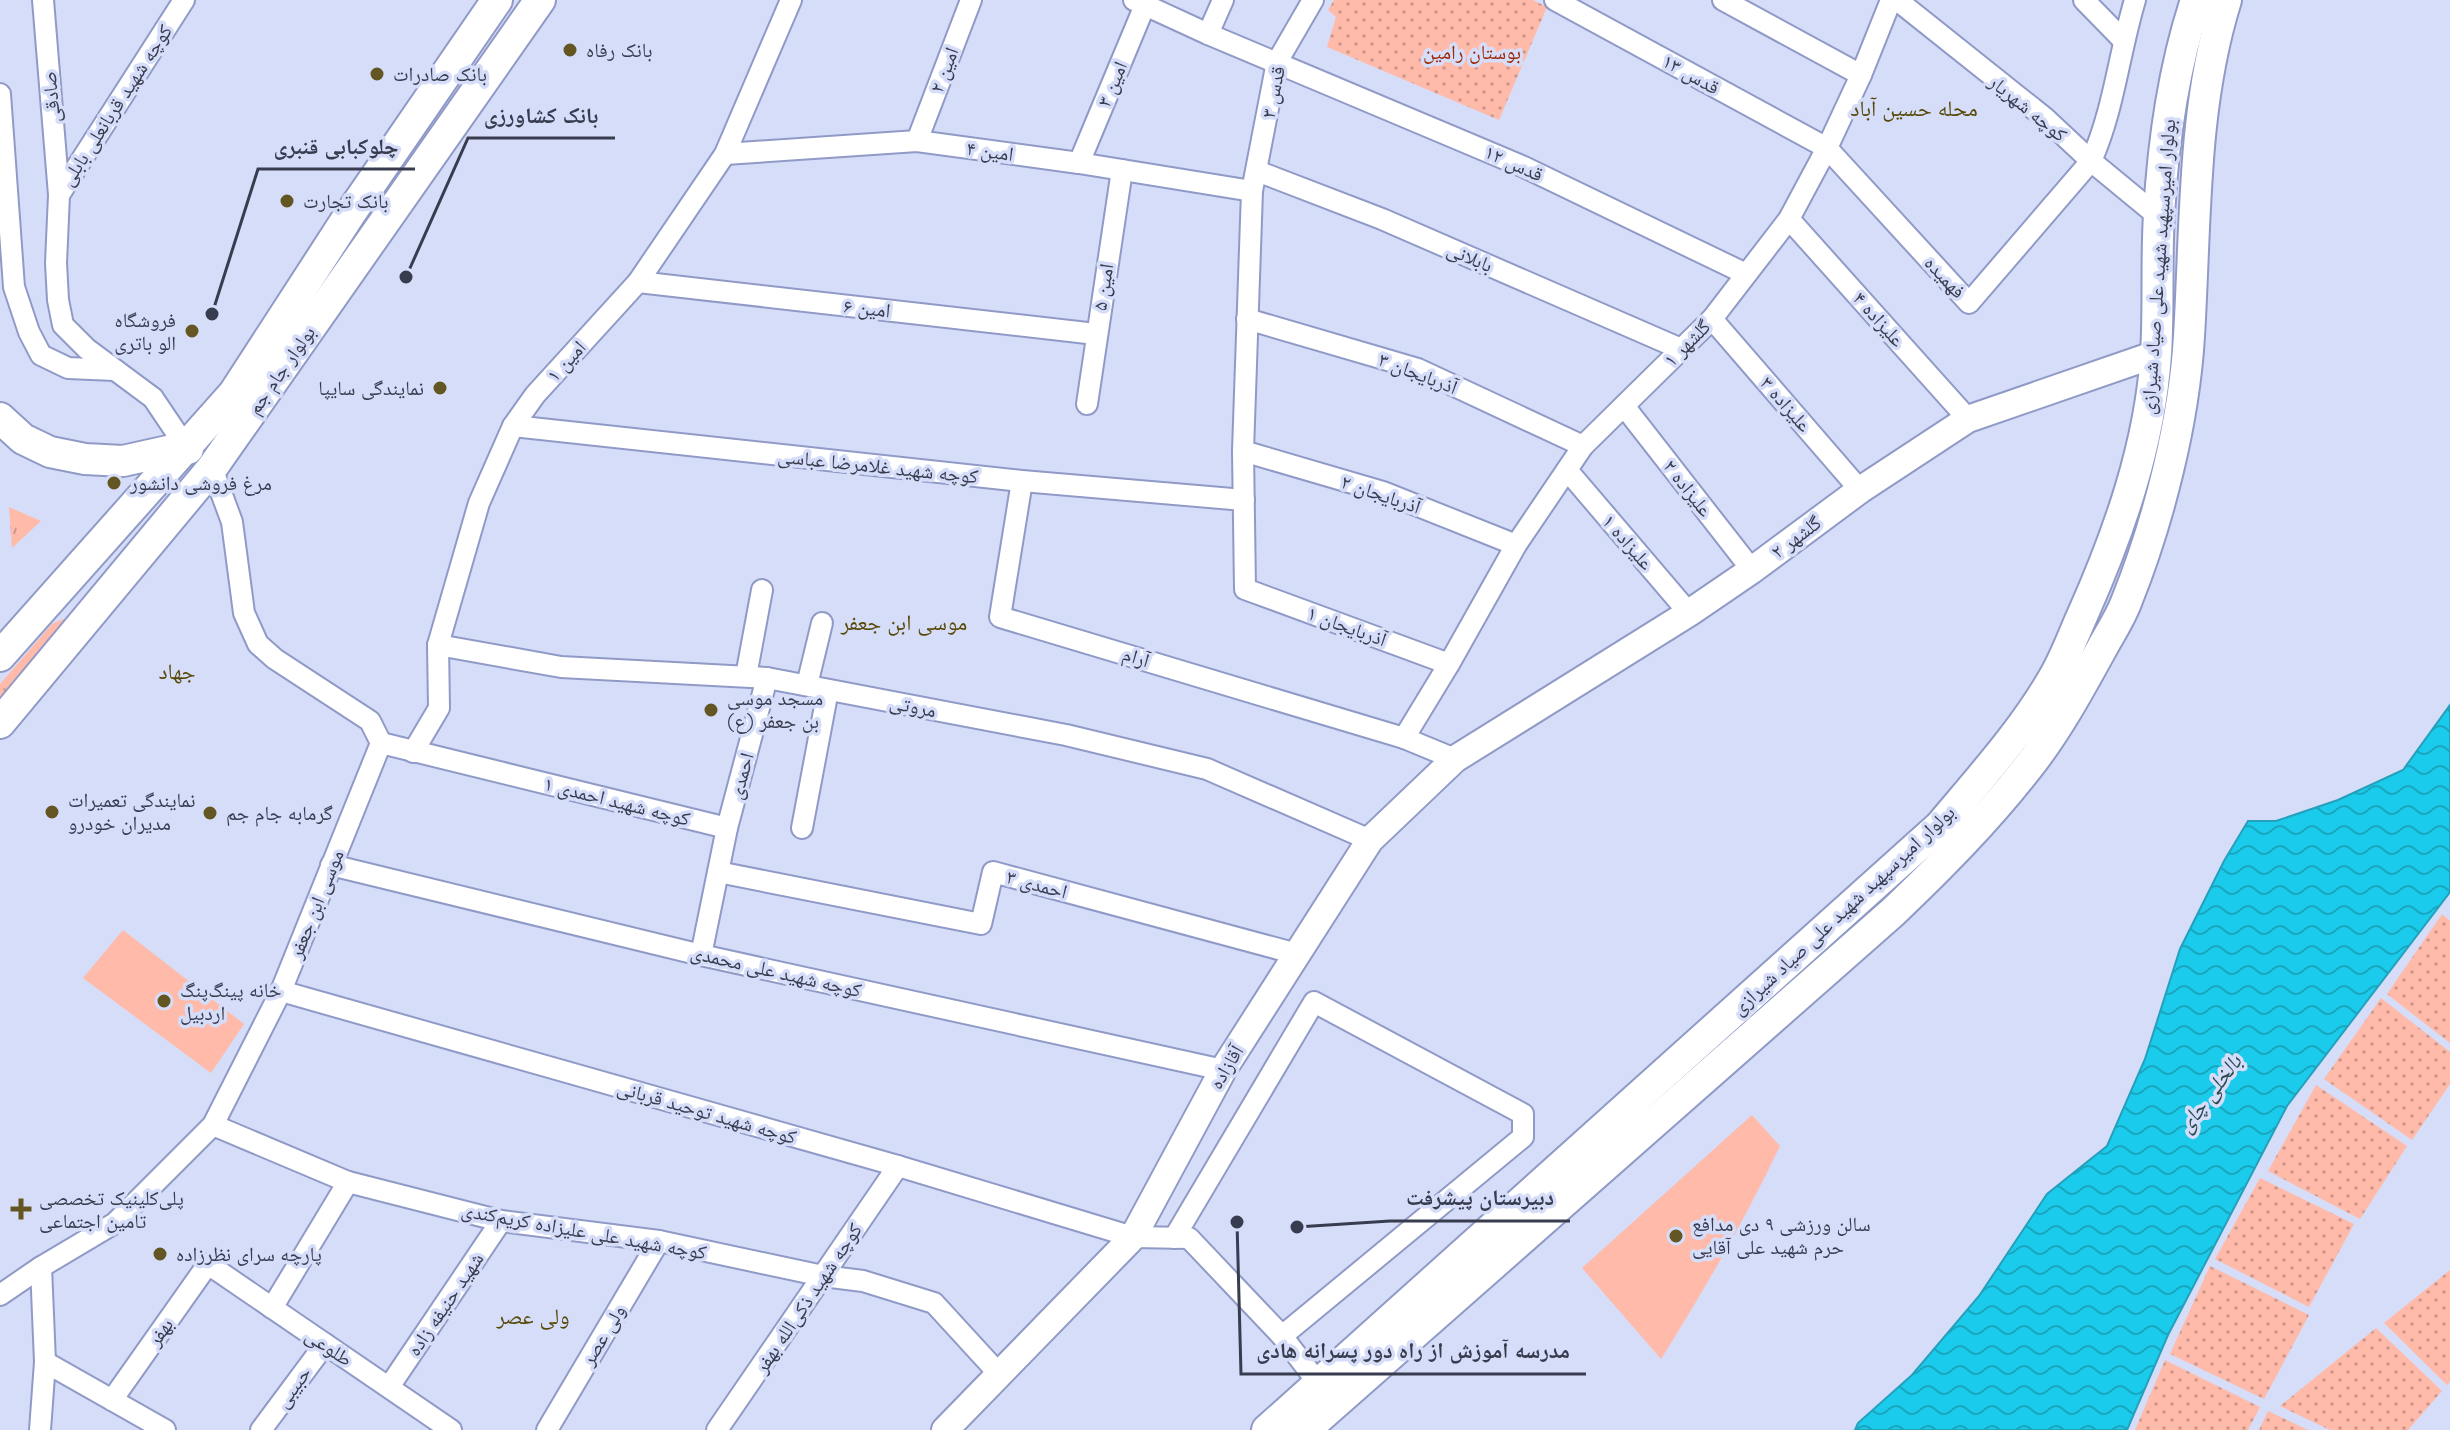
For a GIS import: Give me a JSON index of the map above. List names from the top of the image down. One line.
{"streets":{"main road":["بولوار امیرسپهبد شهید علی صیاد شیرازی","بولوار جام جم"],"street":["امین ۲","قدس ۱۳","امین ۳","قدس ۳","صادقی","کوچه شهید قربانعلی بابلی","کوچه شهریار","امین ۴","قدس ۱۲","بابلانی","فهمیده","امین ۵","امین ۶","علیزاده ۴","گلشهر ۱","امین ۱","آذربایجان ۳","علیزاده ۳","کوچه شهید غلامرضا عباسی","علیزاده ۲","آذربایجان ۲","گلشهر ۲","علیزاده ۱","آذربایجان ۱","آرام","مروتی","احمدی","کوچه شهید احمدی ۱","احمدی ۳","موسی ابن جعفر","کوچه شهید علی محمدی","آقازاده","کوچه شهید توحید قربانی","کوچه شهید علی علیزاده کریم‌کندی","کوچه شهید ذکی‌الله بهفر","شهید حنیفه زاده","بهفر","ولی عصر","طلوعی","حبیبی"]},"crossings":[["امین ۲","امین ۴"],["قدس ۱۳","فهمیده"],["قدس ۱۳","گلشهر ۱"],["امین ۳","امین ۴"],["امین ۳","قدس ۱۲"],["قدس ۳","امین ۴"],["قدس ۳","قدس ۱۲"],["قدس ۳","بابلانی"],["قدس ۳","آذربایجان ۳"],["قدس ۳","کوچه شهید غلامرضا عباسی"],["قدس ۳","آذربایجان ۲"],["قدس ۳","آذربایجان ۱"],["صادقی","کوچه شهید قربانعلی بابلی"],["کوچه شهید قربانعلی بابلی","بولوار جام جم"],["کوچه شهریار","بولوار امیرسپهبد شهید علی صیاد شیرازی"],["کوچه شهریار","فهمیده"],["کوچه شهریار","گلشهر ۱"],["امین ۴","بابلانی"],["امین ۴","امین ۵"],["امین ۴","امین ۱"],["قدس ۱۲","گلشهر ۱"],["بابلانی","گلشهر ۱"],["بولوار امیرسپهبد شهید علی صیاد شیرازی","گلشهر ۲"],["فهمیده","گلشهر ۱"],["امین ۵","امین ۶"],["امین ۶","امین ۱"],["علیزاده ۴","گلشهر ۱"],["علیزاده ۴","گلشهر ۲"],["گلشهر ۱","آذربایجان ۳"],["گلشهر ۱","علیزاده ۳"],["گلشهر ۱","علیزاده ۲"],["گلشهر ۱","آذربایجان ۲"],["گلشهر ۱","علیزاده ۱"],["گلشهر ۱","آذربایجان ۱"],["گلشهر ۱","آرام"],["امین ۱","کوچه شهید غلامرضا عباسی"],["امین ۱","مروتی"],["امین ۱","کوچه شهید احمدی ۱"],["علیزاده ۳","گلشهر ۲"],["کوچه شهید غلامرضا عباسی","آرام"],["علیزاده ۲","گلشهر ۲"],["گلشهر ۲","علیزاده ۱"],["گلشهر ۲","آقازاده"],["مروتی","احمدی"],["مروتی","آقازاده"],["احمدی","کوچه شهید احمدی ۱"],["کوچه شهید احمدی ۱","موسی ابن جعفر"],["احمدی ۳","آقازاده"],["موسی ابن جعفر","کوچه شهید علی محمدی"],["موسی ابن جعفر","کوچه شهید توحید قربانی"],["موسی ابن جعفر","کوچه شهید علی علیزاده کریم‌کندی"],["کوچه شهید علی محمدی","آقازاده"],["آقازاده","کوچه شهید توحید قربانی"],["کوچه شهید توحید قربانی","کوچه شهید ذکی‌الله بهفر"],["کوچه شهید علی علیزاده کریم‌کندی","کوچه شهید ذکی‌الله بهفر"],["کوچه شهید علی علیزاده کریم‌کندی","شهید حنیفه زاده"],["کوچه شهید علی علیزاده کریم‌کندی","ولی عصر"],["شهید حنیفه زاده","طلوعی"],["بهفر","طلوعی"],["طلوعی","حبیبی"]],"districts":["محله حسین آباد","موسی ابن جعفر","جهاد","ولی عصر"],"water":["بالخلی چای"],"parks":["بوستان رامین"],"places":{"other":["بانک رفاه","بانک صادرات","بانک تجارت","بانک کشاورزی","چلوکبابی قنبری","فروشگاه الو باتری","نمایندگی سایپا","مرغ فروشی دانشور","مسجد موسی بن جعفر (ع)","نمایندگی تعمیرات مدیران خودرو","گرمابه جام جم","خانه پینگ‌پنگ اردبیل","مدرسه آموزش از راه دور پسرانه هادی","دبیرستان پیشرفت","سالن ورزشی ۹ دی مدافع حرم شهید علی آقایی","پارچه‌ سرای نظرزاده"],"health":["پلی‌کلینیک تخصصی تامین اجتماعی"]}}
